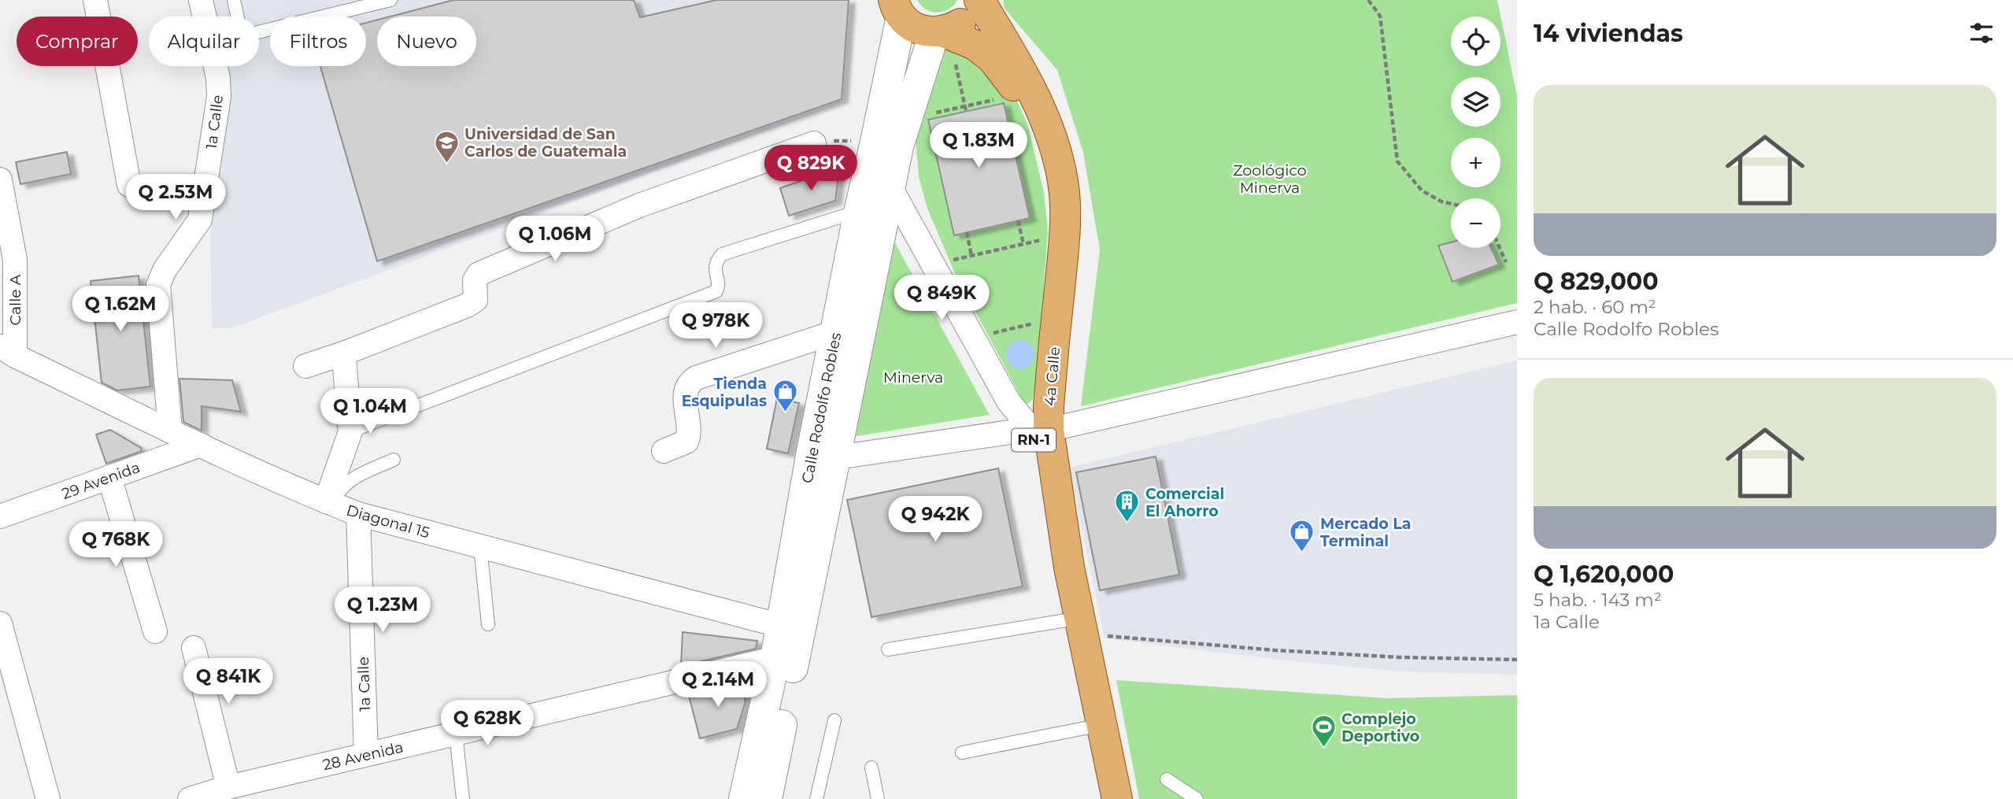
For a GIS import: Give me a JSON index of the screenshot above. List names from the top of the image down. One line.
{"streets":{"main road":["4a Calle","Calle Rodolfo Robles","RN-1"],"street":["1a Calle","Calle A","29 Avenida","Diagonal 15","28 Avenida"]},"crossings":[["1a Calle","Diagonal 15"],["1a Calle","28 Avenida"],["Calle A","Diagonal 15"],["4a Calle","Calle Rodolfo Robles"],["4a Calle","RN-1"],["Calle Rodolfo Robles","RN-1"],["Calle Rodolfo Robles","Diagonal 15"],["Calle Rodolfo Robles","28 Avenida"],["29 Avenida","Diagonal 15"]],"parks":["Zoológico Minerva","Minerva"],"places":{"school or university":["Universidad de San Carlos de Guatemala"],"shop":["Tienda Esquipulas","Mercado La Terminal"],"building":["Comercial El Ahorro"],"sports":["Complejo Deportivo"]},"page":{"heading":"14 viviendas","map_buttons":["+","−"],"chip":["Comprar","Alquilar","Filtros","Nuevo"],"list":[{"name":"Q 829,000","note":"2 hab. · 60 m² · Calle Rodolfo Robles"},{"name":"Q 1,620,000","note":"5 hab. · 143 m² · 1a Calle"}],"price":["Q 1.83M","Q 829K","Q 2.53M","Q 1.06M","Q 849K","Q 1.62M","Q 978K","Q 1.04M","Q 942K","Q 768K","Q 1.23M","Q 841K","Q 2.14M","Q 628K"]}}
